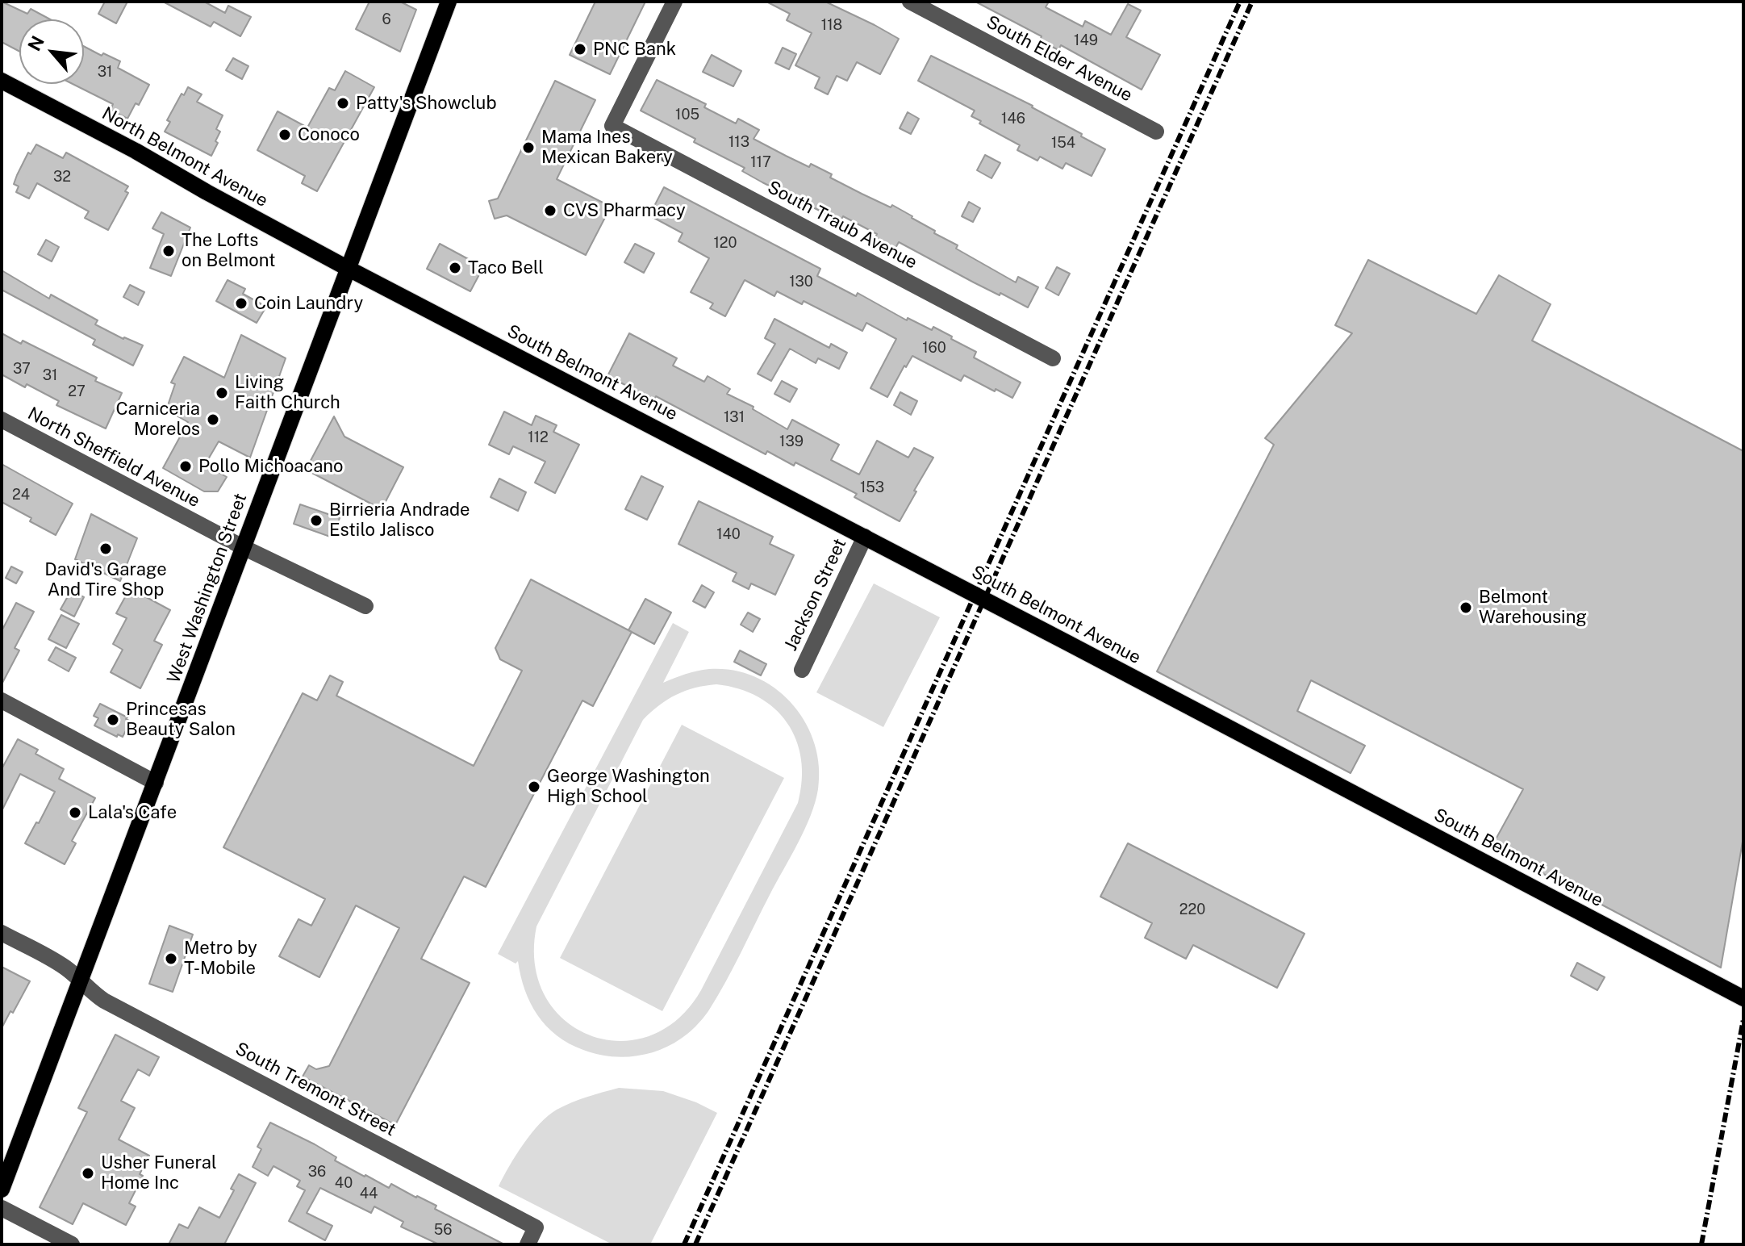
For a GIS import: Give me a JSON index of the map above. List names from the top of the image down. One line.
{"streets":{"main road":["North Belmont Avenue","South Belmont Avenue","West Washington Street"],"street":["South Elder Avenue","South Traub Avenue","North Sheffield Avenue","Jackson Street","South Tremont Street"]},"crossings":[["North Belmont Avenue","South Belmont Avenue"],["North Belmont Avenue","West Washington Street"],["South Belmont Avenue","West Washington Street"],["South Belmont Avenue","Jackson Street"],["North Sheffield Avenue","West Washington Street"],["West Washington Street","South Tremont Street"]],"places":["PNC Bank","Patty's Showclub","Conoco","Mama Ines Mexican Bakery","CVS Pharmacy","The Lofts on Belmont","Taco Bell","Coin Laundry","Living Faith Church","Carniceria Morelos","Pollo Michoacano","Birrieria Andrade Estilo Jalisco","David's Garage And Tire Shop","Belmont Warehousing","Princesas Beauty Salon","George Washington High School","Lala's Cafe","Metro by T-Mobile","Usher Funeral Home Inc"],"house_numbers":["6","118","149","31","105","146","113","154","117","32","120","130","160","37","31","27","131","112","139","153","24","140","220","36","40","44","56"],"north":"top left"}
